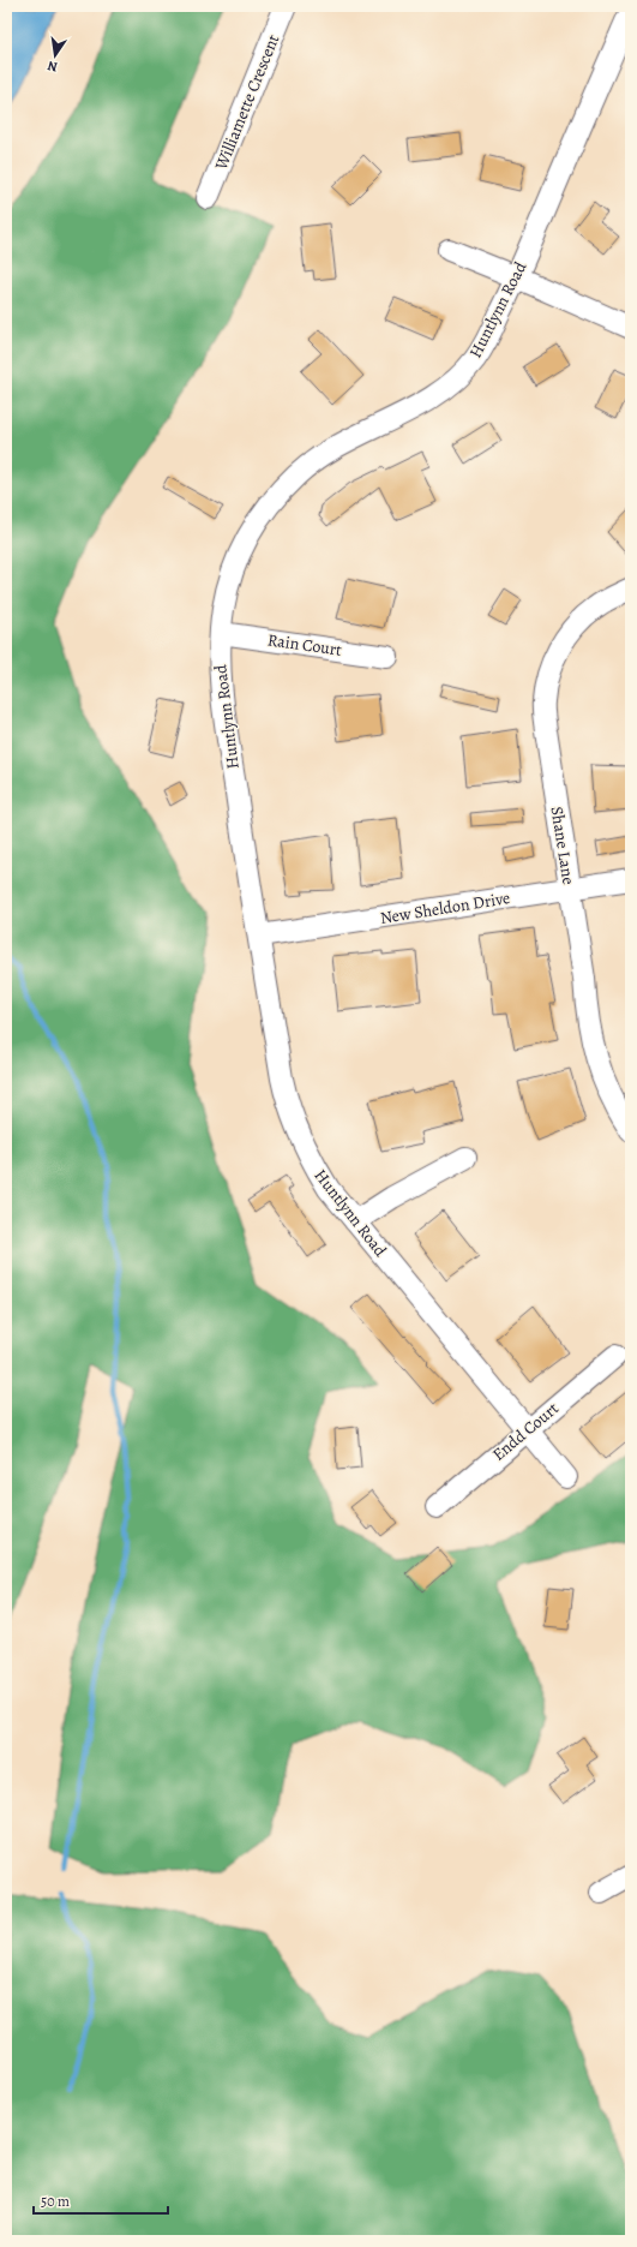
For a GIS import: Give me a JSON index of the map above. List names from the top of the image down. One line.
{"streets":{"street":["Williamette Crescent","Huntlynn Road","Rain Court","Shane Lane","New Sheldon Drive","Endd Court"]},"crossings":[["Huntlynn Road","Rain Court"],["Huntlynn Road","New Sheldon Drive"],["Huntlynn Road","Endd Court"],["Shane Lane","New Sheldon Drive"]],"scale_bar":"50 m","north":"bottom"}
